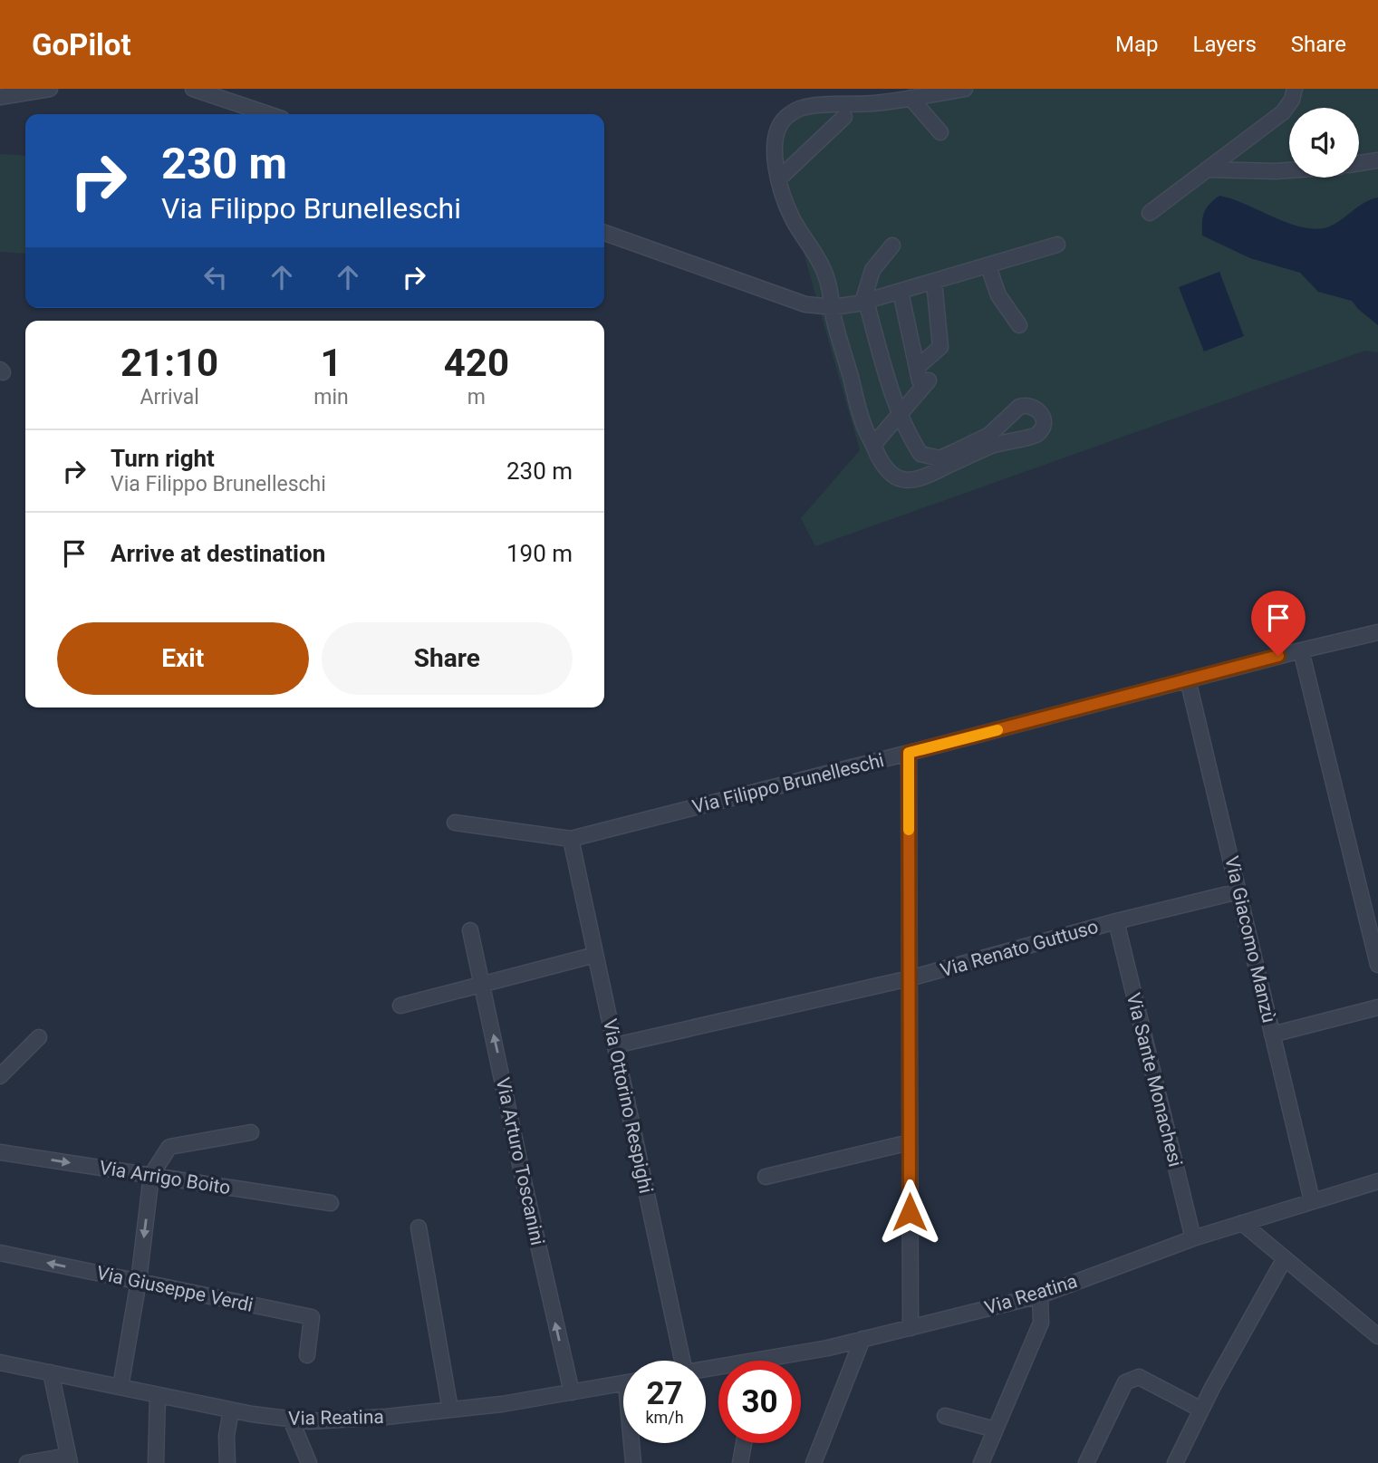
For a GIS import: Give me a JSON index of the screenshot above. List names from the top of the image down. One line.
{"streets":{"street":["Via Filippo Brunelleschi","Via Giacomo Manzù","Via Renato Guttuso","Via Sante Monachesi","Via Ottorino Respighi","Via Arturo Toscanini","Via Arrigo Boito","Via Giuseppe Verdi","Via Reatina"]},"crossings":[["Via Filippo Brunelleschi","Via Giacomo Manzù"],["Via Filippo Brunelleschi","Via Ottorino Respighi"],["Via Giacomo Manzù","Via Renato Guttuso"],["Via Giacomo Manzù","Via Reatina"],["Via Renato Guttuso","Via Sante Monachesi"],["Via Renato Guttuso","Via Ottorino Respighi"],["Via Sante Monachesi","Via Reatina"],["Via Arturo Toscanini","Via Reatina"]],"one_way":["Via Arrigo Boito","Via Giuseppe Verdi"],"page":{"header":"GoPilot","nav":["Map","Layers","Share"],"turn":["230 m","Via Filippo Brunelleschi"],"eta":["21:10","Arrival","1","min","420","m"],"list":[{"name":"Turn right","note":"Via Filippo Brunelleschi","value":"230 m"},{"name":"Arrive at destination","value":"190 m"}],"buttons":["Exit","Share"],"speed":"27 km/h","limit":"30"}}
